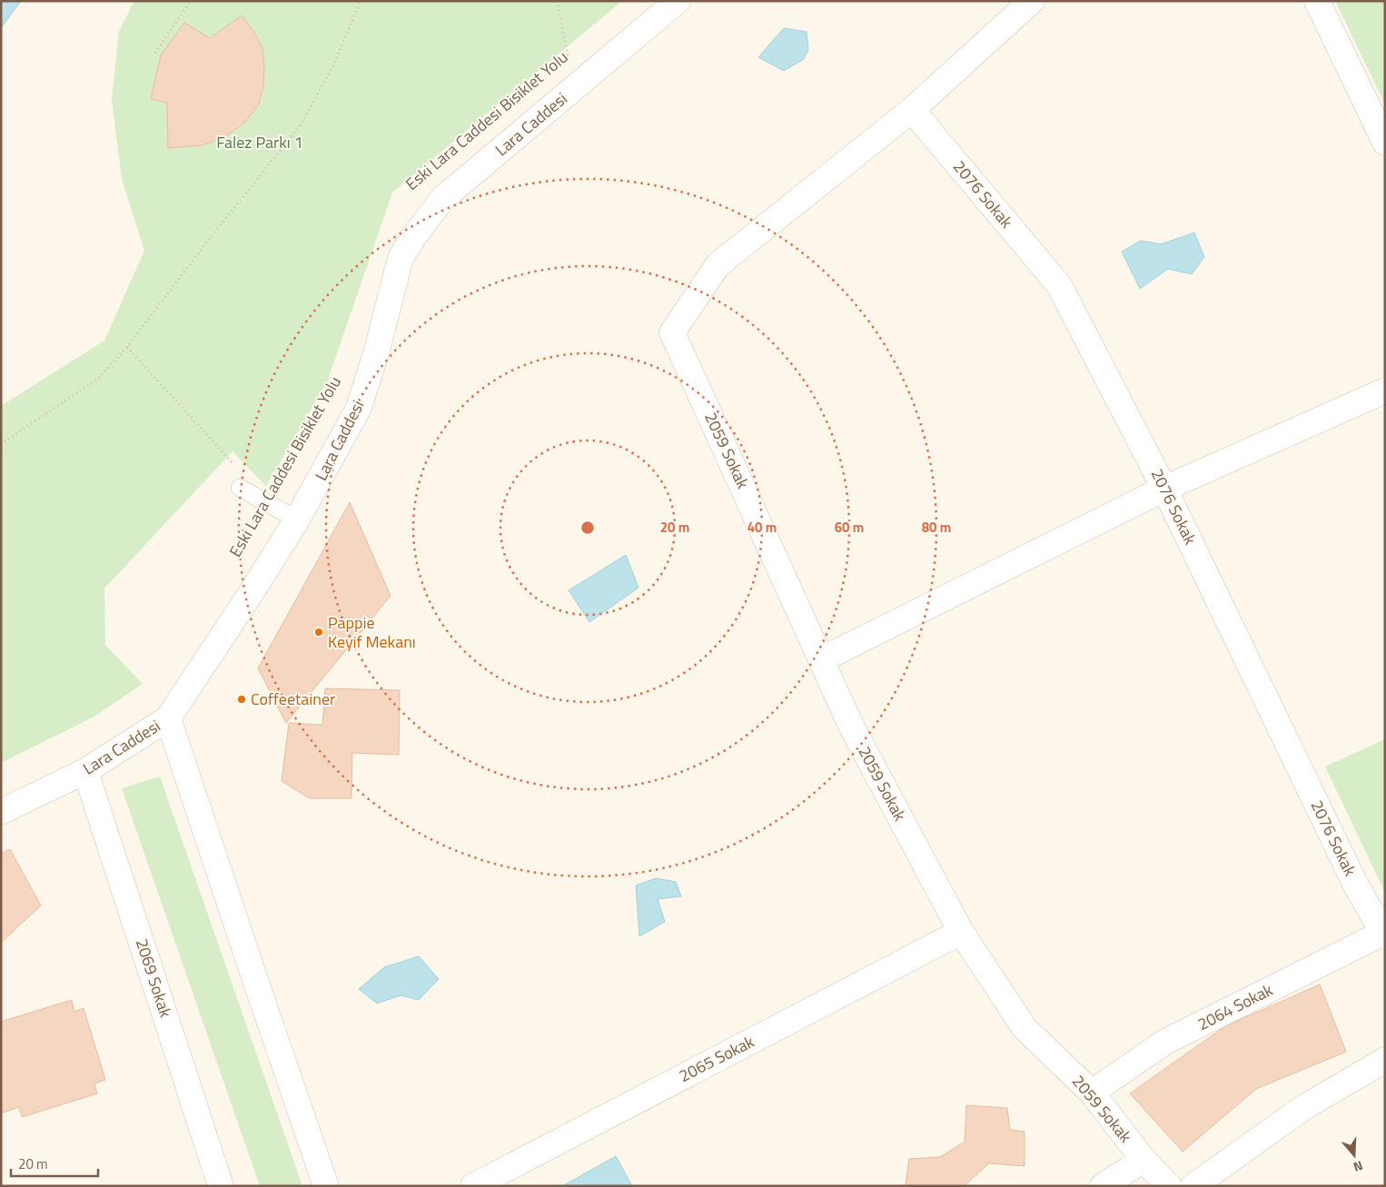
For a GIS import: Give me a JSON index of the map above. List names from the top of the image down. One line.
{"streets":{"street":["Lara Caddesi","2076 Sokak","2059 Sokak","2069 Sokak","2064 Sokak","2065 Sokak"]},"crossings":[["Lara Caddesi","2069 Sokak"],["2076 Sokak","2059 Sokak"],["2076 Sokak","2064 Sokak"],["2059 Sokak","2064 Sokak"],["2059 Sokak","2065 Sokak"]],"parks":["Falez Parkı 1"],"places":["Pappie Keyif Mekanı","Coffeetainer"],"scale_bar":"20 m","north":"bottom","rings":["20 m","40 m","60 m","80 m"]}
